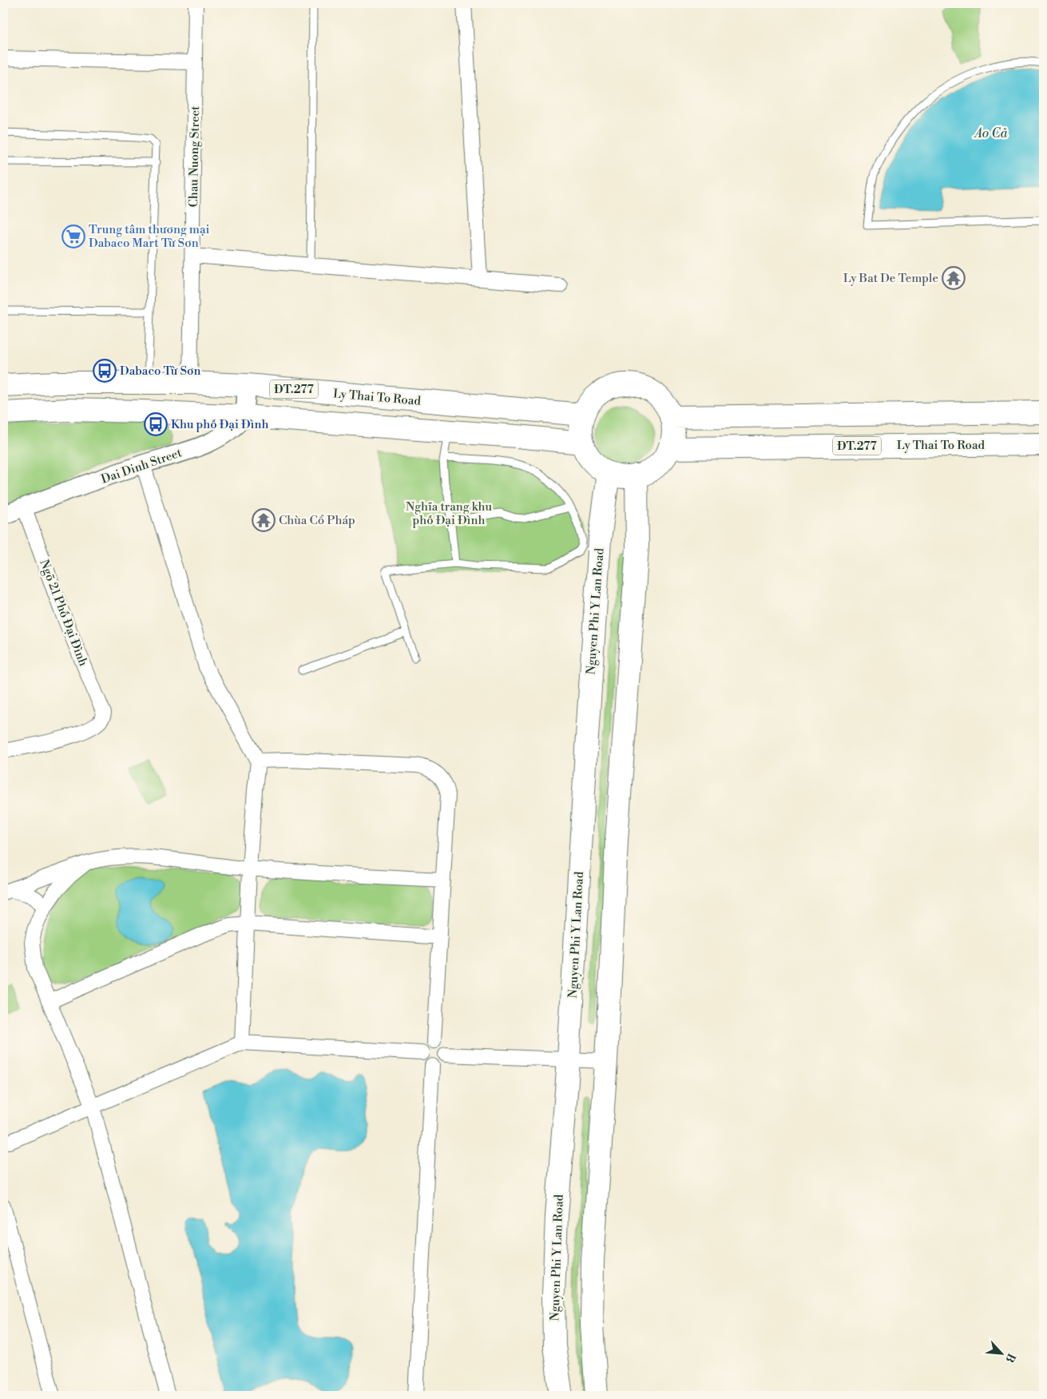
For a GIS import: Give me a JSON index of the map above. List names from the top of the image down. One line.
{"streets":{"main road":["ĐT.277","Ly Thai To Road","Nguyen Phi Y Lan Road"],"street":["Chau Nuong Street","Dai Dinh Street","Ngõ 21 Phố Đại Đình"]},"crossings":[["Chau Nuong Street","Ly Thai To Road"],["Ly Thai To Road","Nguyen Phi Y Lan Road"],["Dai Dinh Street","Ngõ 21 Phố Đại Đình"]],"water":["Ao Cả"],"parks":["Nghĩa trang khu phố Đại Đình"],"places":{"supermarket":["Trung tâm thương mại Dabaco Mart Từ Sơn"],"temple":["Ly Bat De Temple","Chùa Cổ Pháp"],"bus stop":["Dabaco Từ Sơn","Khu phố Đại Đình"]},"north":"bottom right"}
